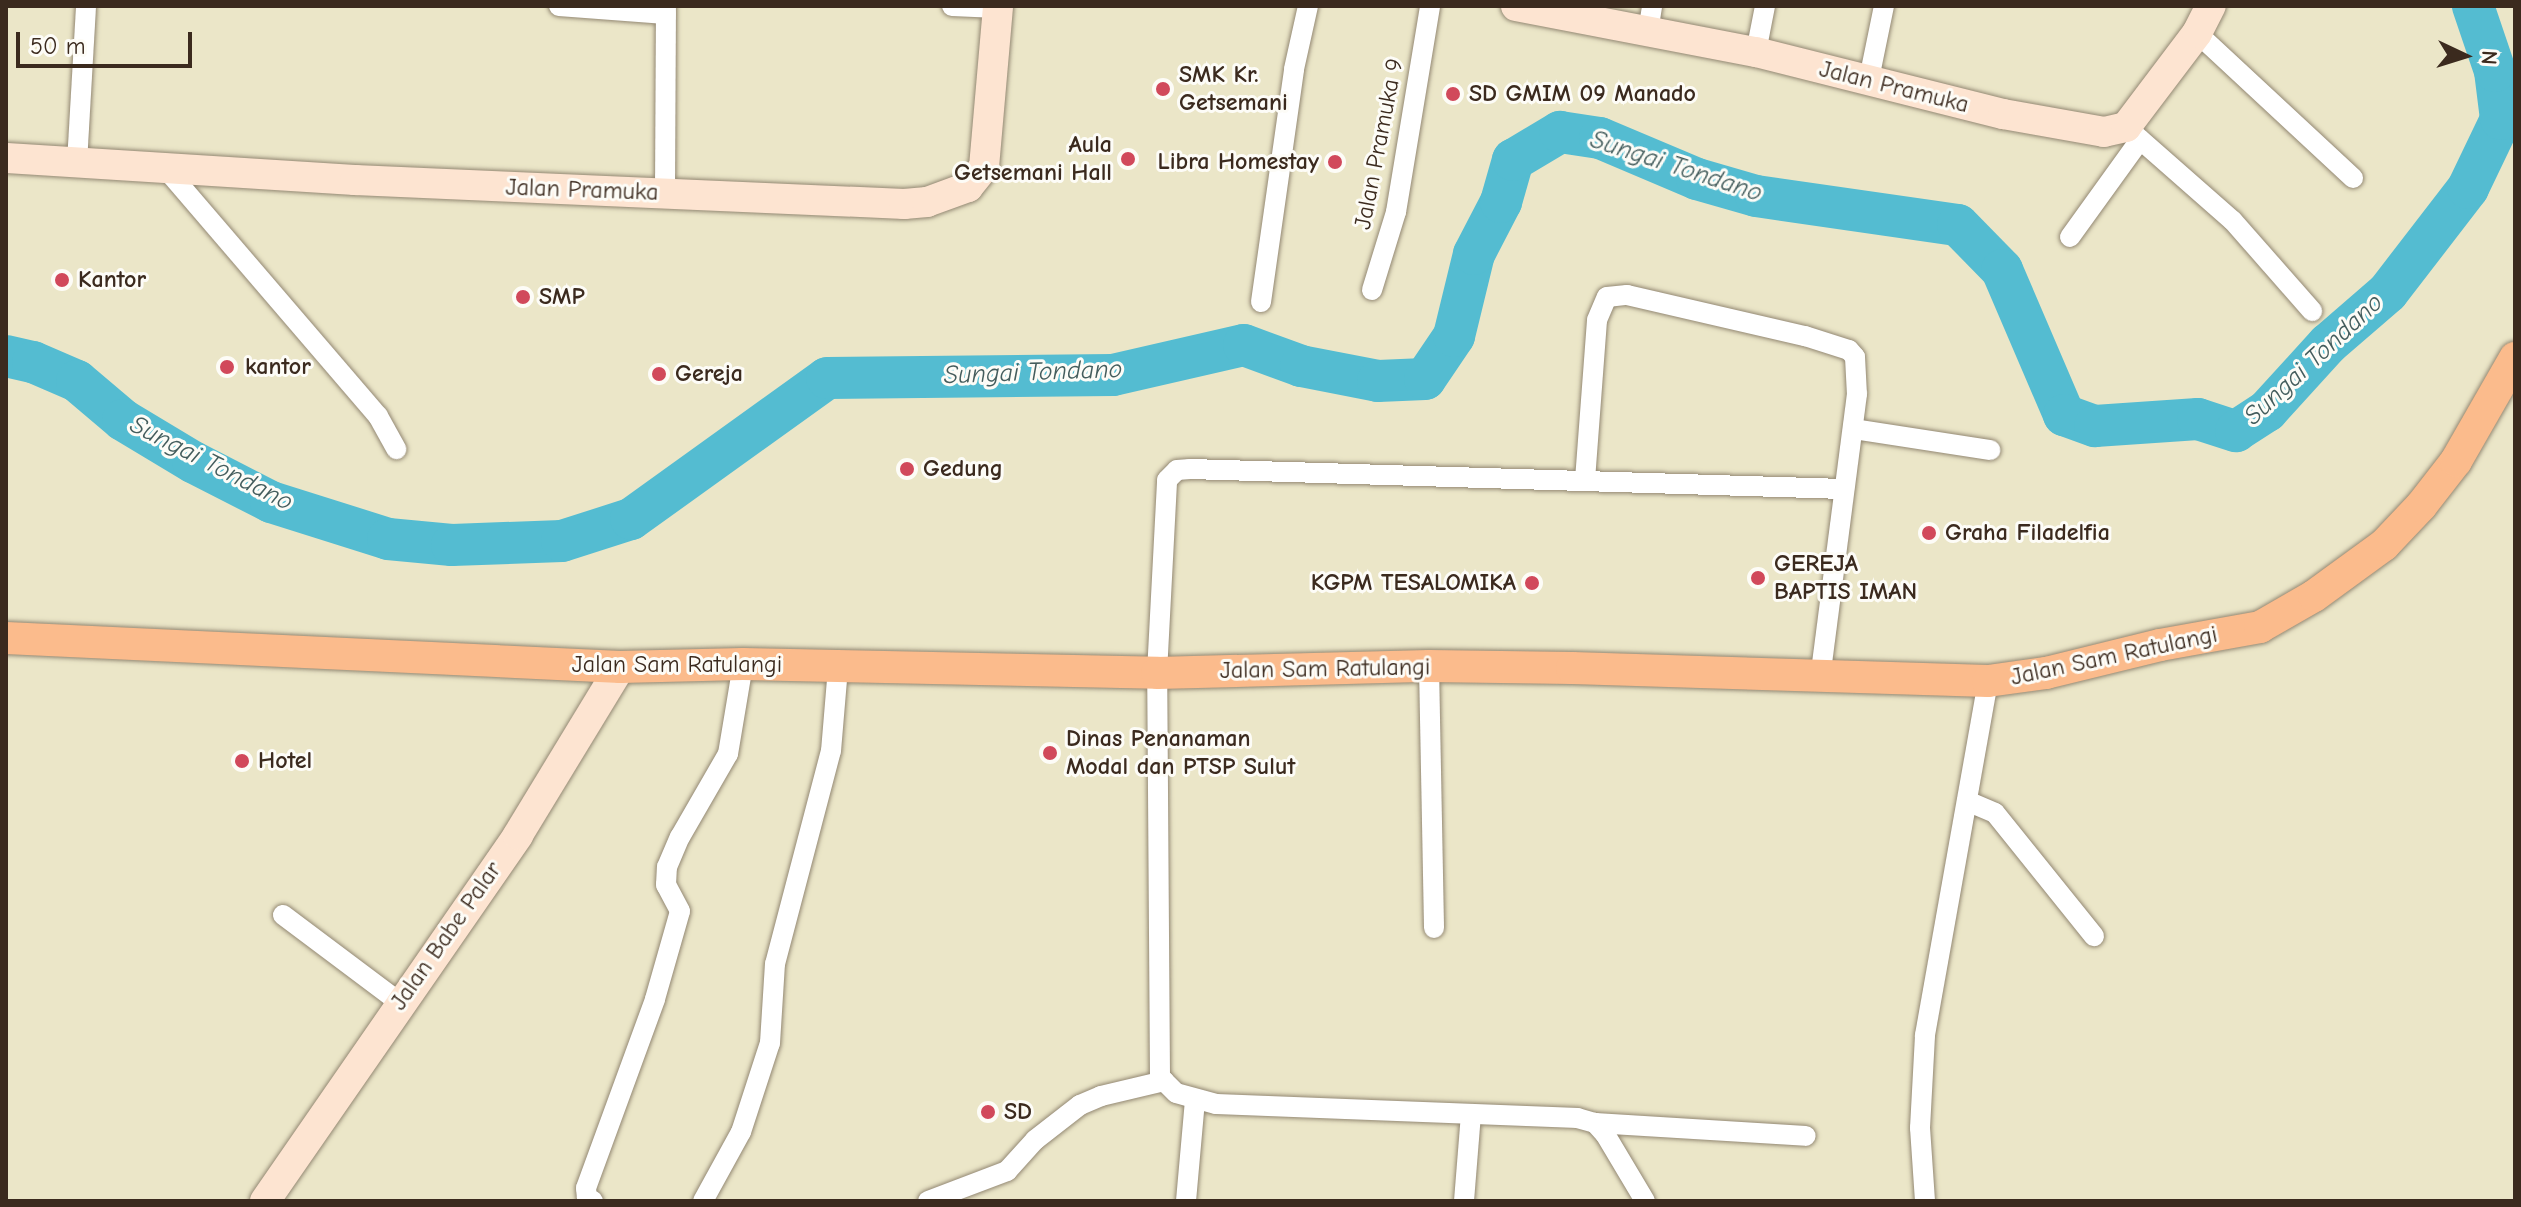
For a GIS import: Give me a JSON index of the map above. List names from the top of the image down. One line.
{"streets":{"main road":["Jalan Sam Ratulangi"],"street":["Jalan Pramuka","Jalan Pramuka 9","Jalan Babe Palar"]},"crossings":[["Jalan Sam Ratulangi","Jalan Babe Palar"]],"water":["Sungai Tondano"],"places":["SMK Kr. Getsemani","SD GMIM 09 Manado","Aula Getsemani Hall","Libra Homestay","Kantor","SMP","kantor","Gereja","Gedung","Graha Filadelfia","GEREJA BAPTIS IMAN","KGPM TESALOMIKA","Dinas Penanaman Modal dan PTSP Sulut","Hotel","SD"],"scale_bar":"50 m","north":"right"}
